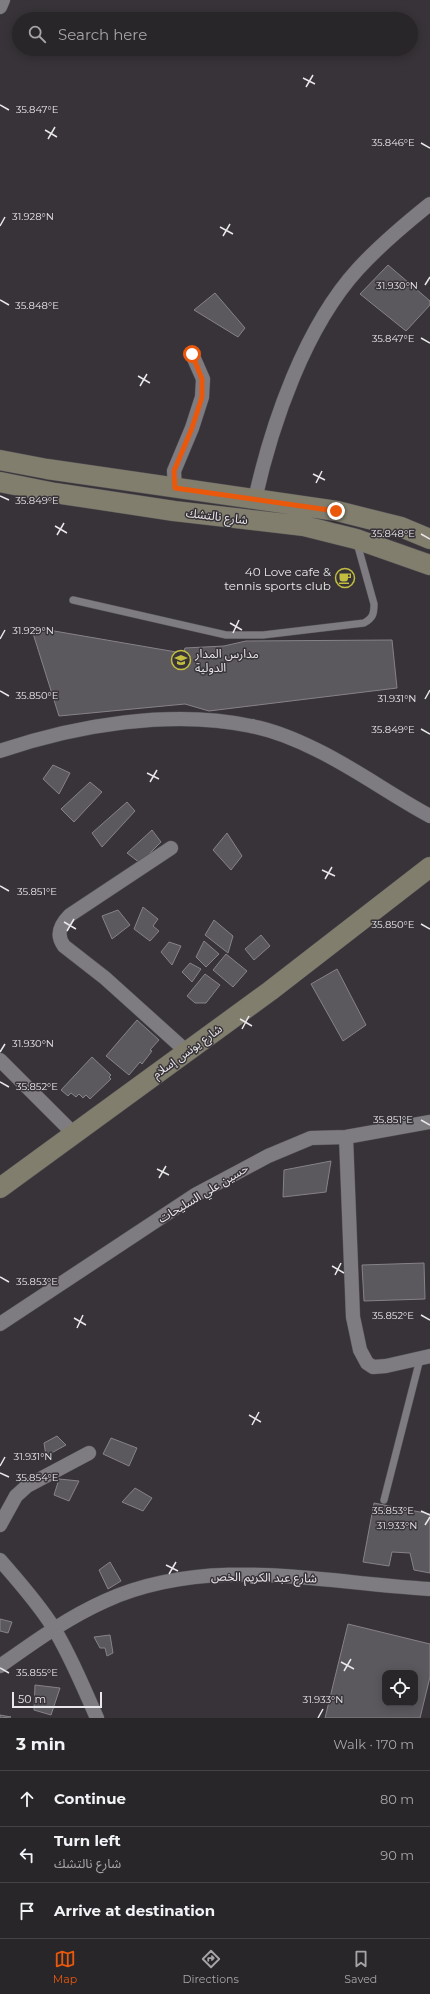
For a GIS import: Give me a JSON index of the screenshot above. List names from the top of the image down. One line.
{"streets":{"main road":["شارع نالتشك","شارع يونس إسلام"],"street":["حسين علي السليحات","شارع عبد الكريم الخص"]},"places":{"cafe":["40 Love cafe & tennis sports club"],"school or university":["مدارس المدار الدولية"]},"scale_bar":"50 m","page":{"search":"Search here","scale":"50 m","heading":["3 min","Walk · 170 m"],"list":[["Continue","80 m"],["Turn left","شارع نالتشك","90 m"],"Arrive at destination"],"nav":["Map","Directions","Saved"]},"coordinates":["35.847°E","35.846°E","31.928°N","31.930°N","35.848°E","35.849°E","31.929°N","35.850°E","31.931°N","35.851°E","35.852°E","35.853°E","35.854°E","31.933°N","35.855°E"]}
